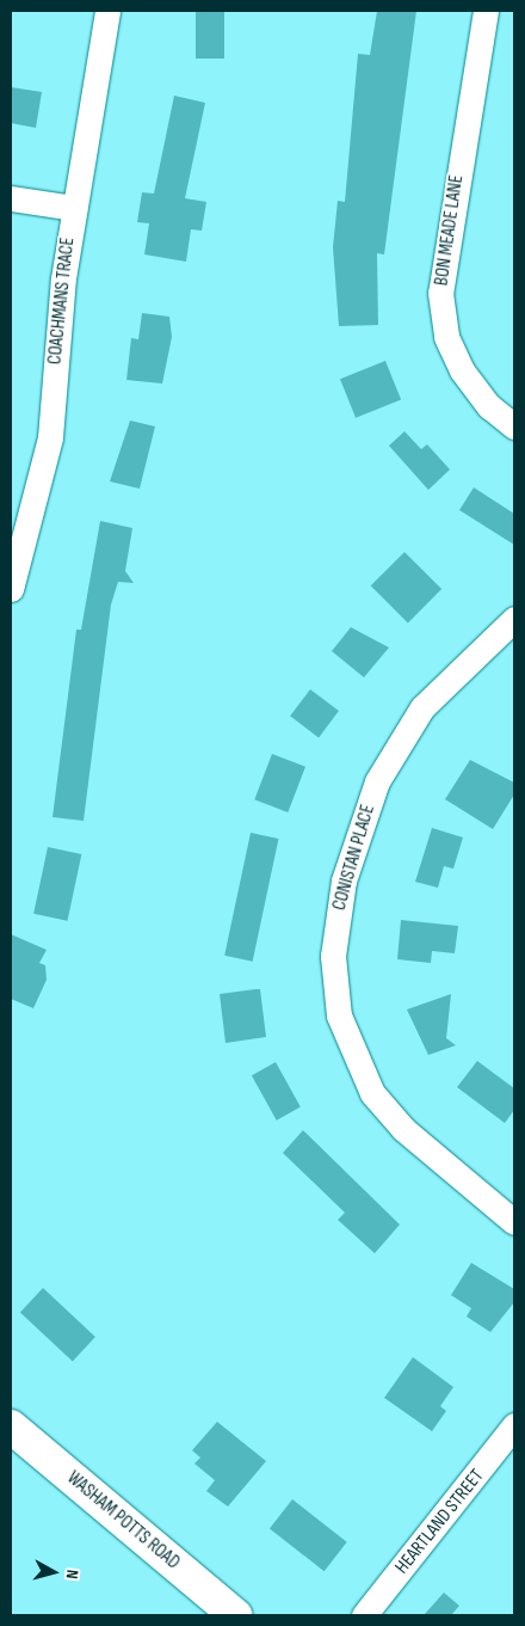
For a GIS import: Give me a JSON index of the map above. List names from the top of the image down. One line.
{"streets":{"street":["BON MEADE LANE","COACHMANS TRACE","CONISTAN PLACE","WASHAM POTTS ROAD","HEARTLAND STREET"]},"north":"right"}
